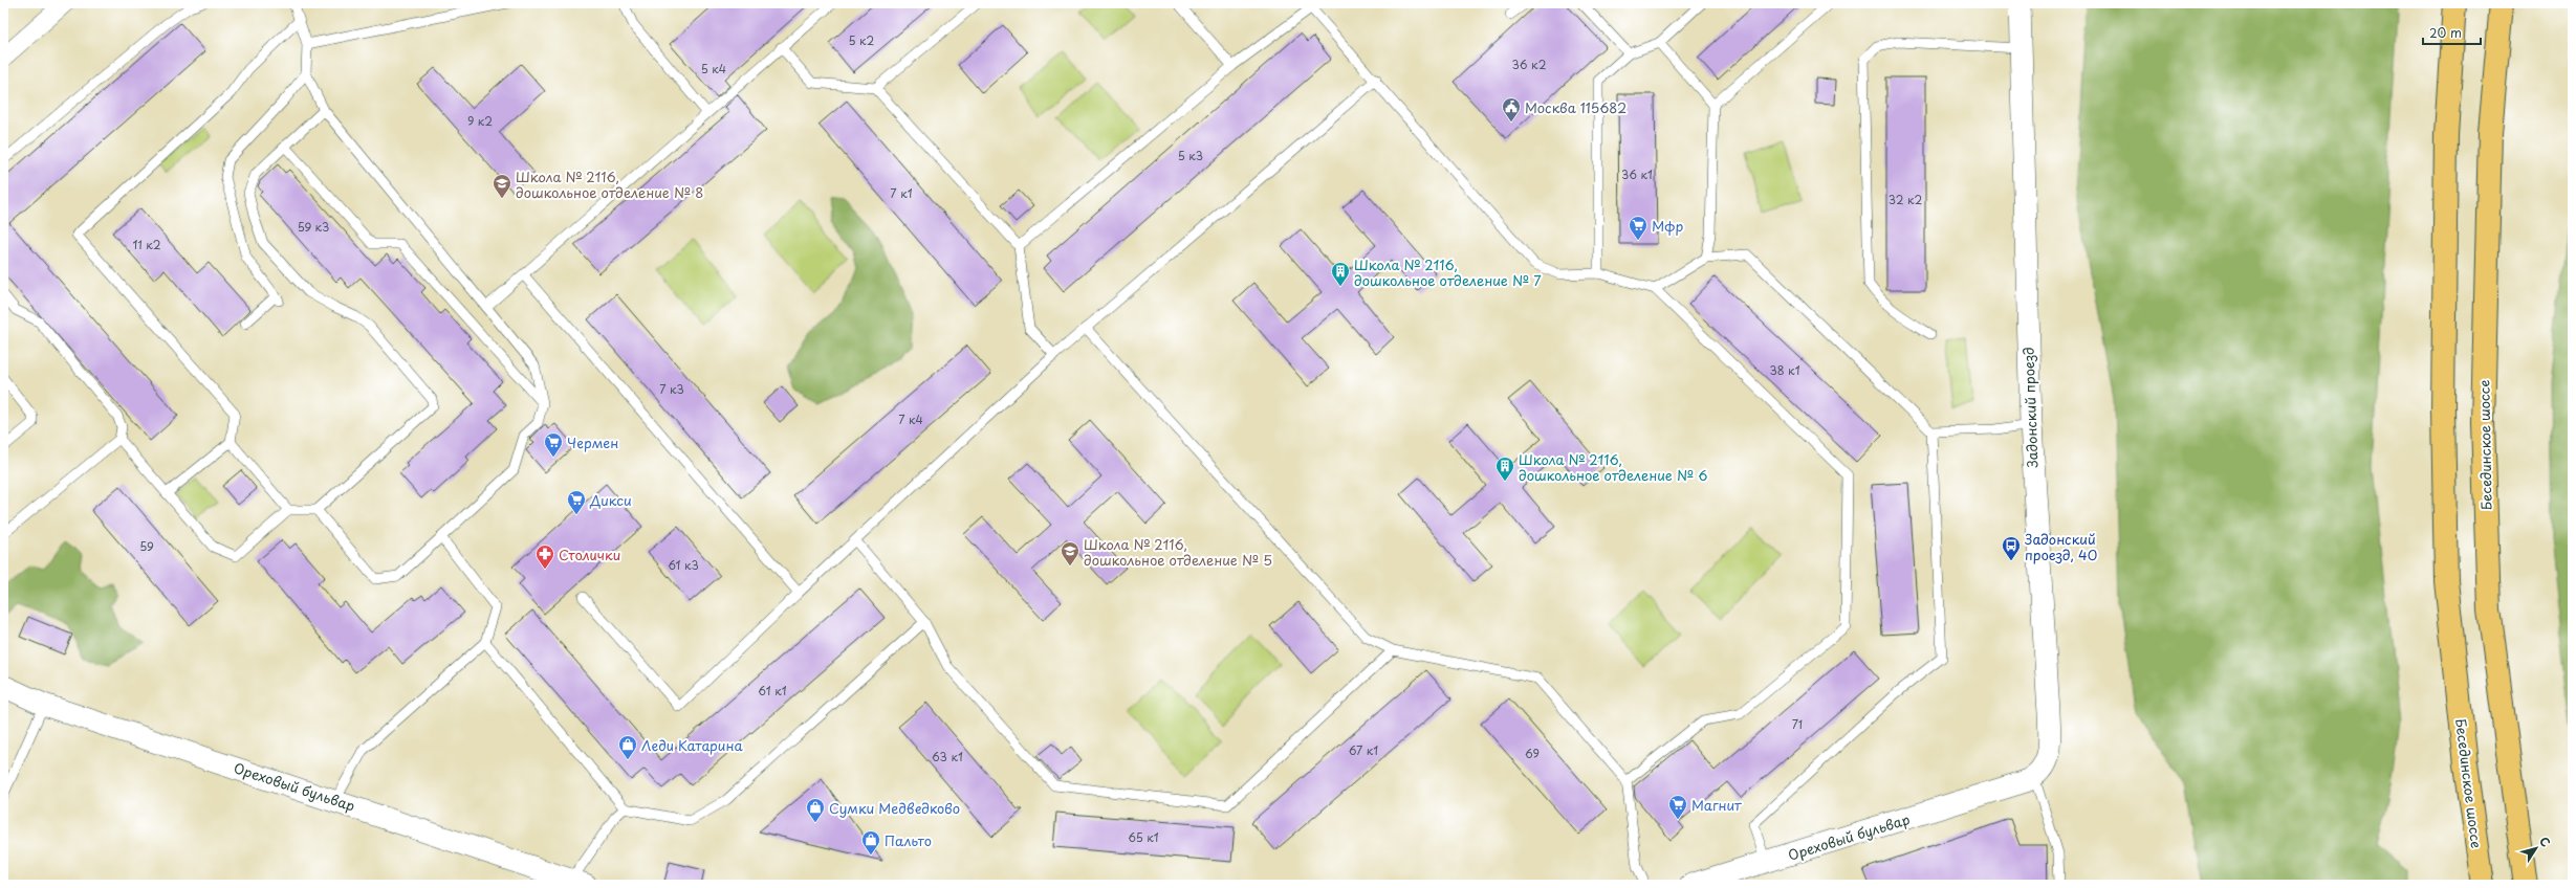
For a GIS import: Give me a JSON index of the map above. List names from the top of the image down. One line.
{"streets":{"main road":["Бесединское шоссе"],"street":["Задонский проезд","Ореховый бульвар"]},"crossings":[["Задонский проезд","Ореховый бульвар"]],"places":{"public building":["Москва 115682"],"school or university":["Школа № 2116, дошкольное отделение № 8","Школа № 2116, дошкольное отделение № 5"],"supermarket":["Мфр","Чермен","Дикси","Магнит"],"building":["Школа № 2116, дошкольное отделение № 7","Школа № 2116, дошкольное отделение № 6"],"bus stop":["Задонский проезд, 40"],"pharmacy":["Столички"],"shop":["Леди Катарина","Сумки Медведково","Пальто"]},"house_numbers":["5 к2","36 к2","5 к4","9 к2","5 к3","36 к1","7 к1","32 к2","59 к3","11 к2","38 к1","7 к3","7 к4","59","61 к3","61 к1","71","67 к1","69","63 к1","65 к1"],"scale_bar":"20 m","north":"top right"}
